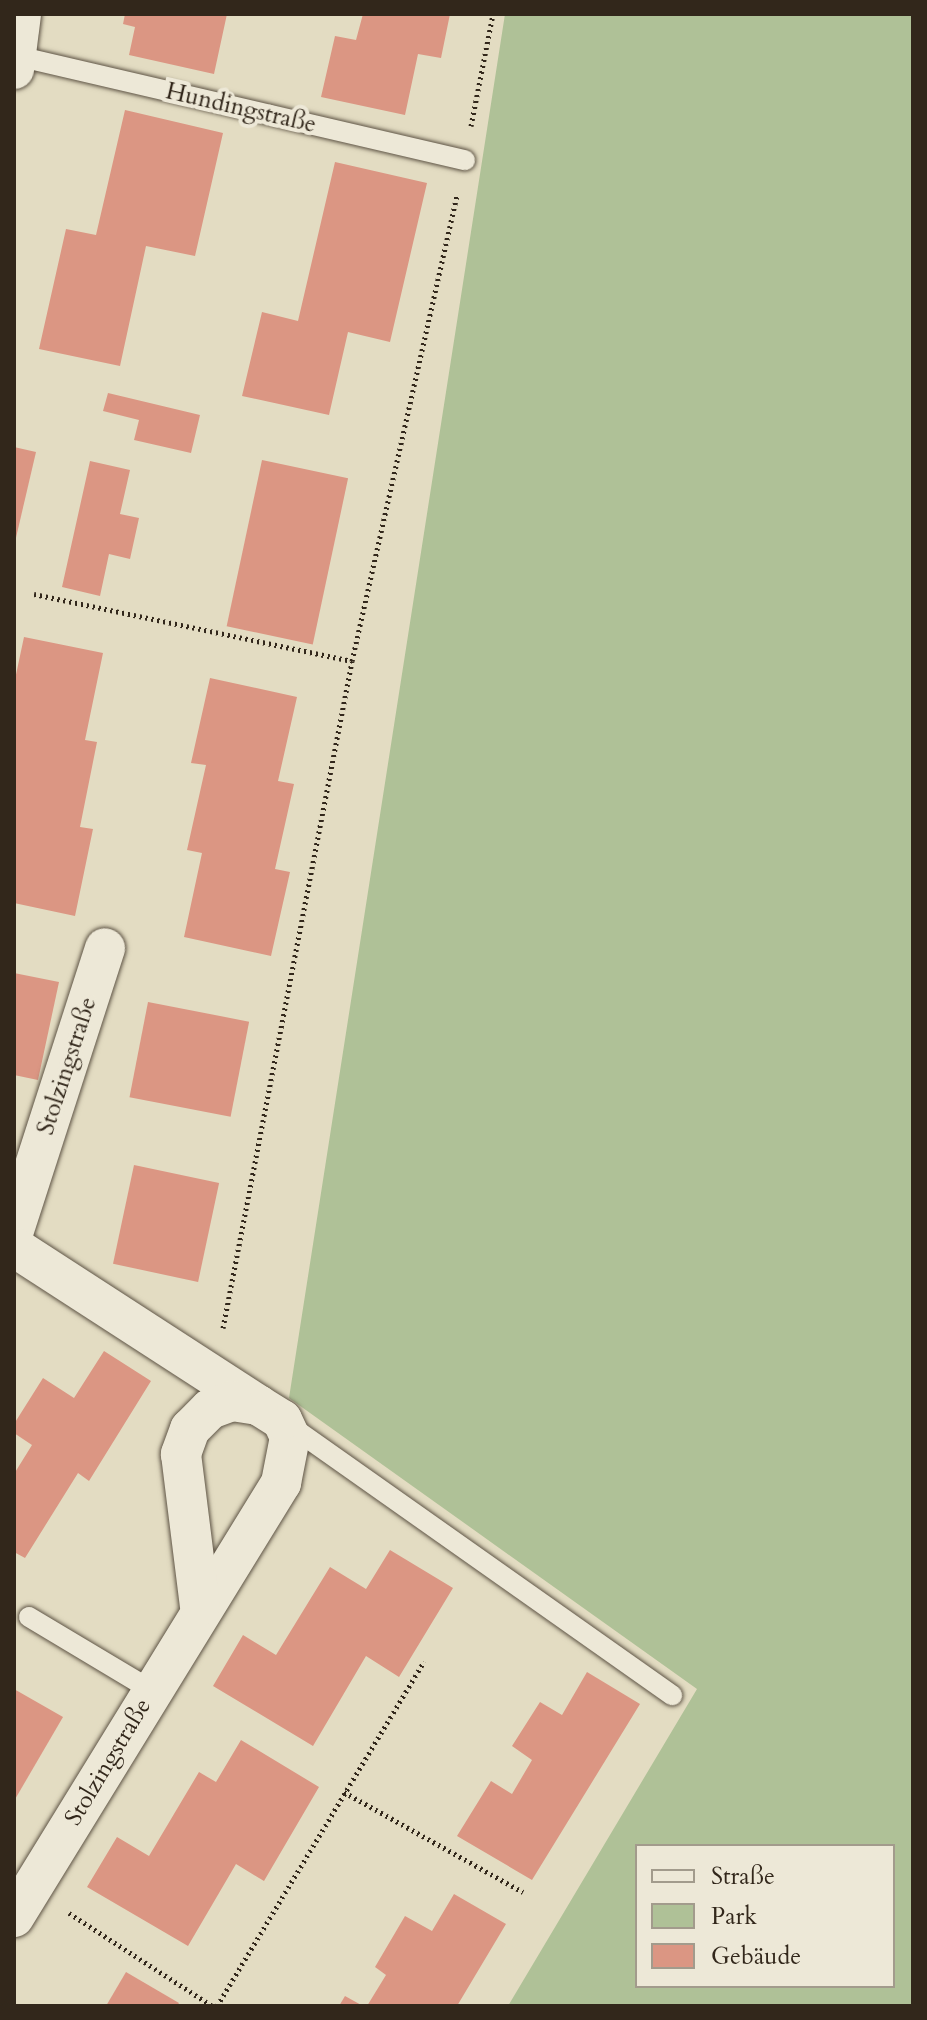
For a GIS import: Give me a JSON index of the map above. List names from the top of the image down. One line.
{"streets":{"street":["Hundingstraße","Stolzingstraße"]},"legend":["Straße","Park","Gebäude"]}
